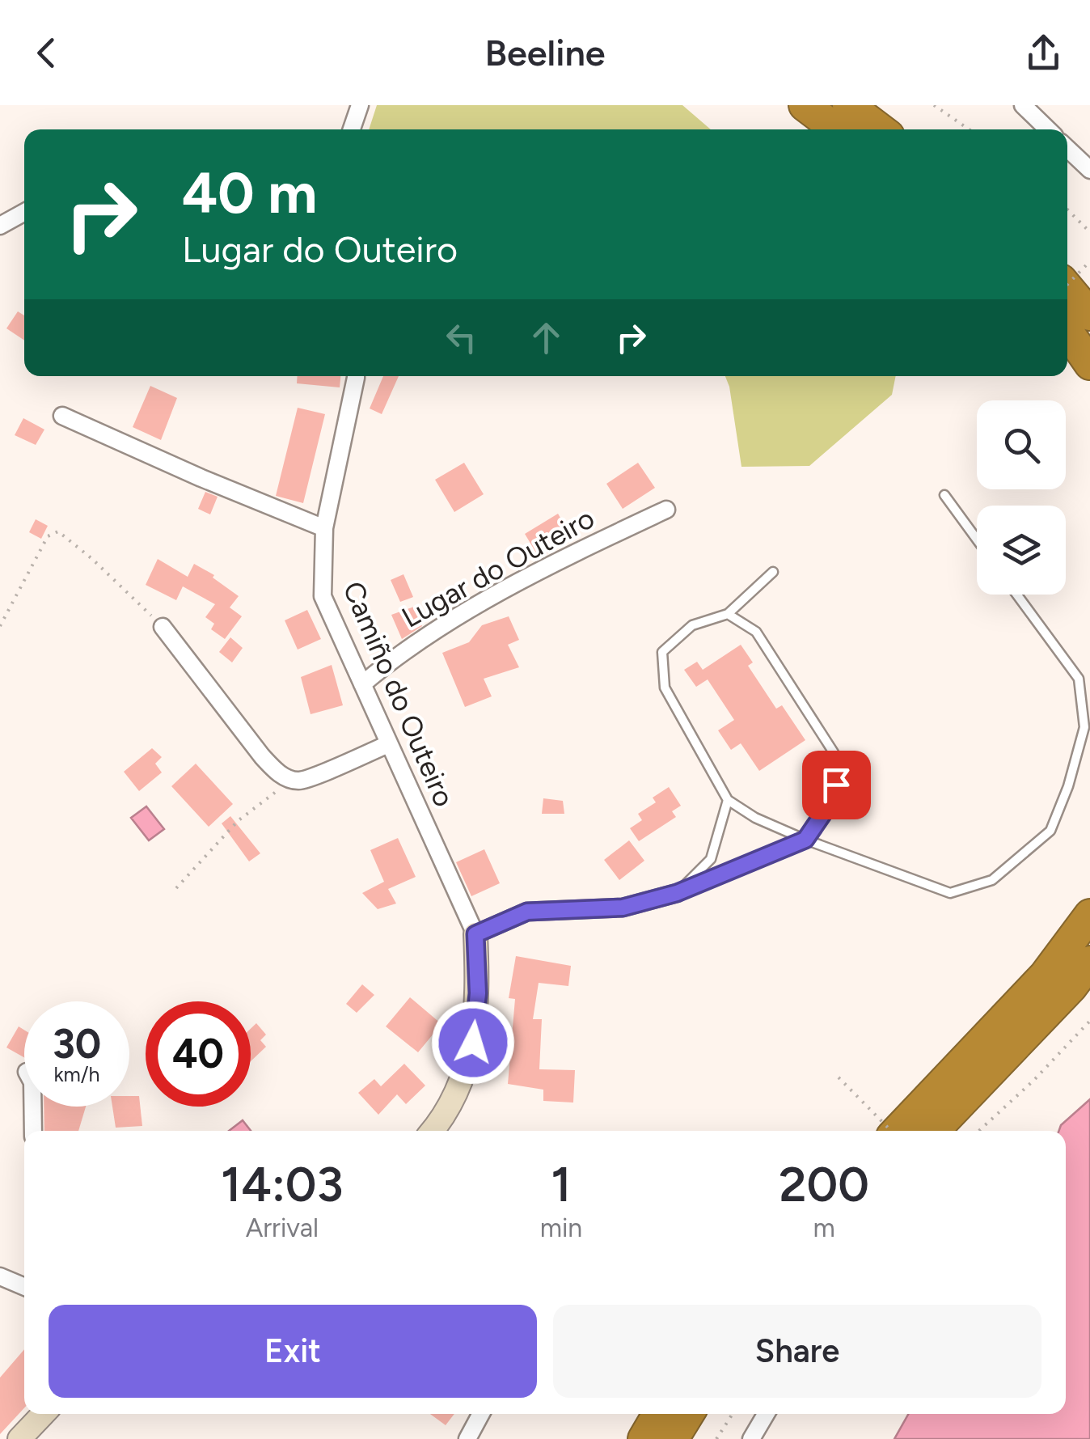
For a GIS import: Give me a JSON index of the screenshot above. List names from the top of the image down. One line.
{"streets":{"street":["Lugar do Outeiro","Camiño do Outeiro"]},"crossings":[["Lugar do Outeiro","Camiño do Outeiro"]],"page":{"header":"Beeline","turn":["40 m","Lugar do Outeiro"],"speed":"30 km/h","limit":"40","eta":["14:03","Arrival","1","min","200","m"],"buttons":["Exit","Share"]}}
